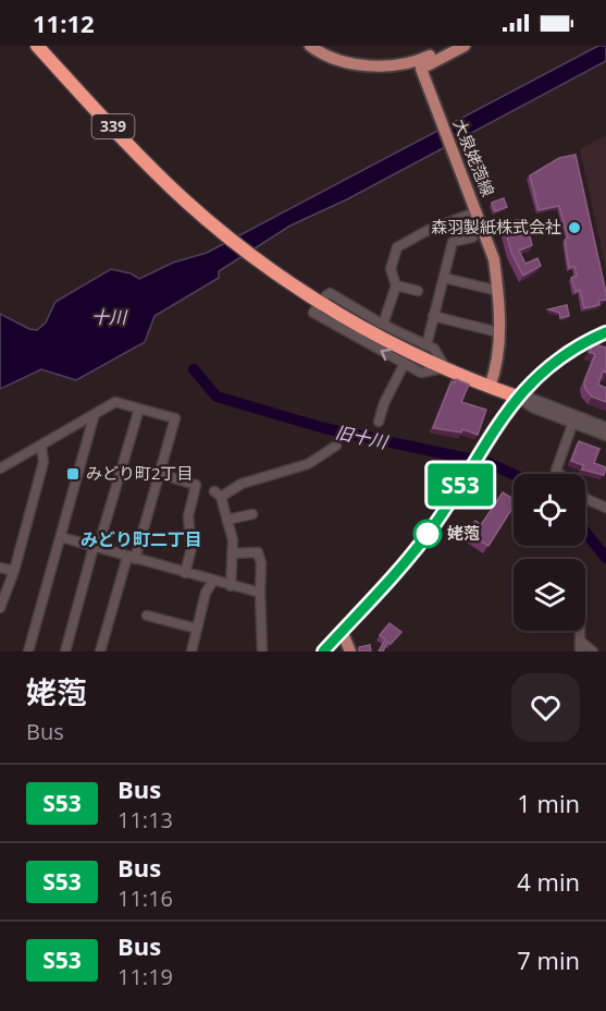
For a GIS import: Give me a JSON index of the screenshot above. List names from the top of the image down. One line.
{"streets":{"highway":["339"],"main road":["大泉姥萢線"]},"crossings":[["339","大泉姥萢線"]],"districts":["みどり町二丁目"],"water":["十川","旧十川"],"places":{"other":["森羽製紙株式会社","姥萢"],"transit":["みどり町2丁目"]},"lines":["bus line S53"],"page":{"status":"11:12","on_map":"S53","heading":["姥萢","Bus"],"list":[{"mark":"S53","name":"Bus","note":"11:13","value":"1 min"},{"mark":"S53","name":"Bus","note":"11:16","value":"4 min"},{"mark":"S53","name":"Bus","note":"11:19","value":"7 min"}]}}
